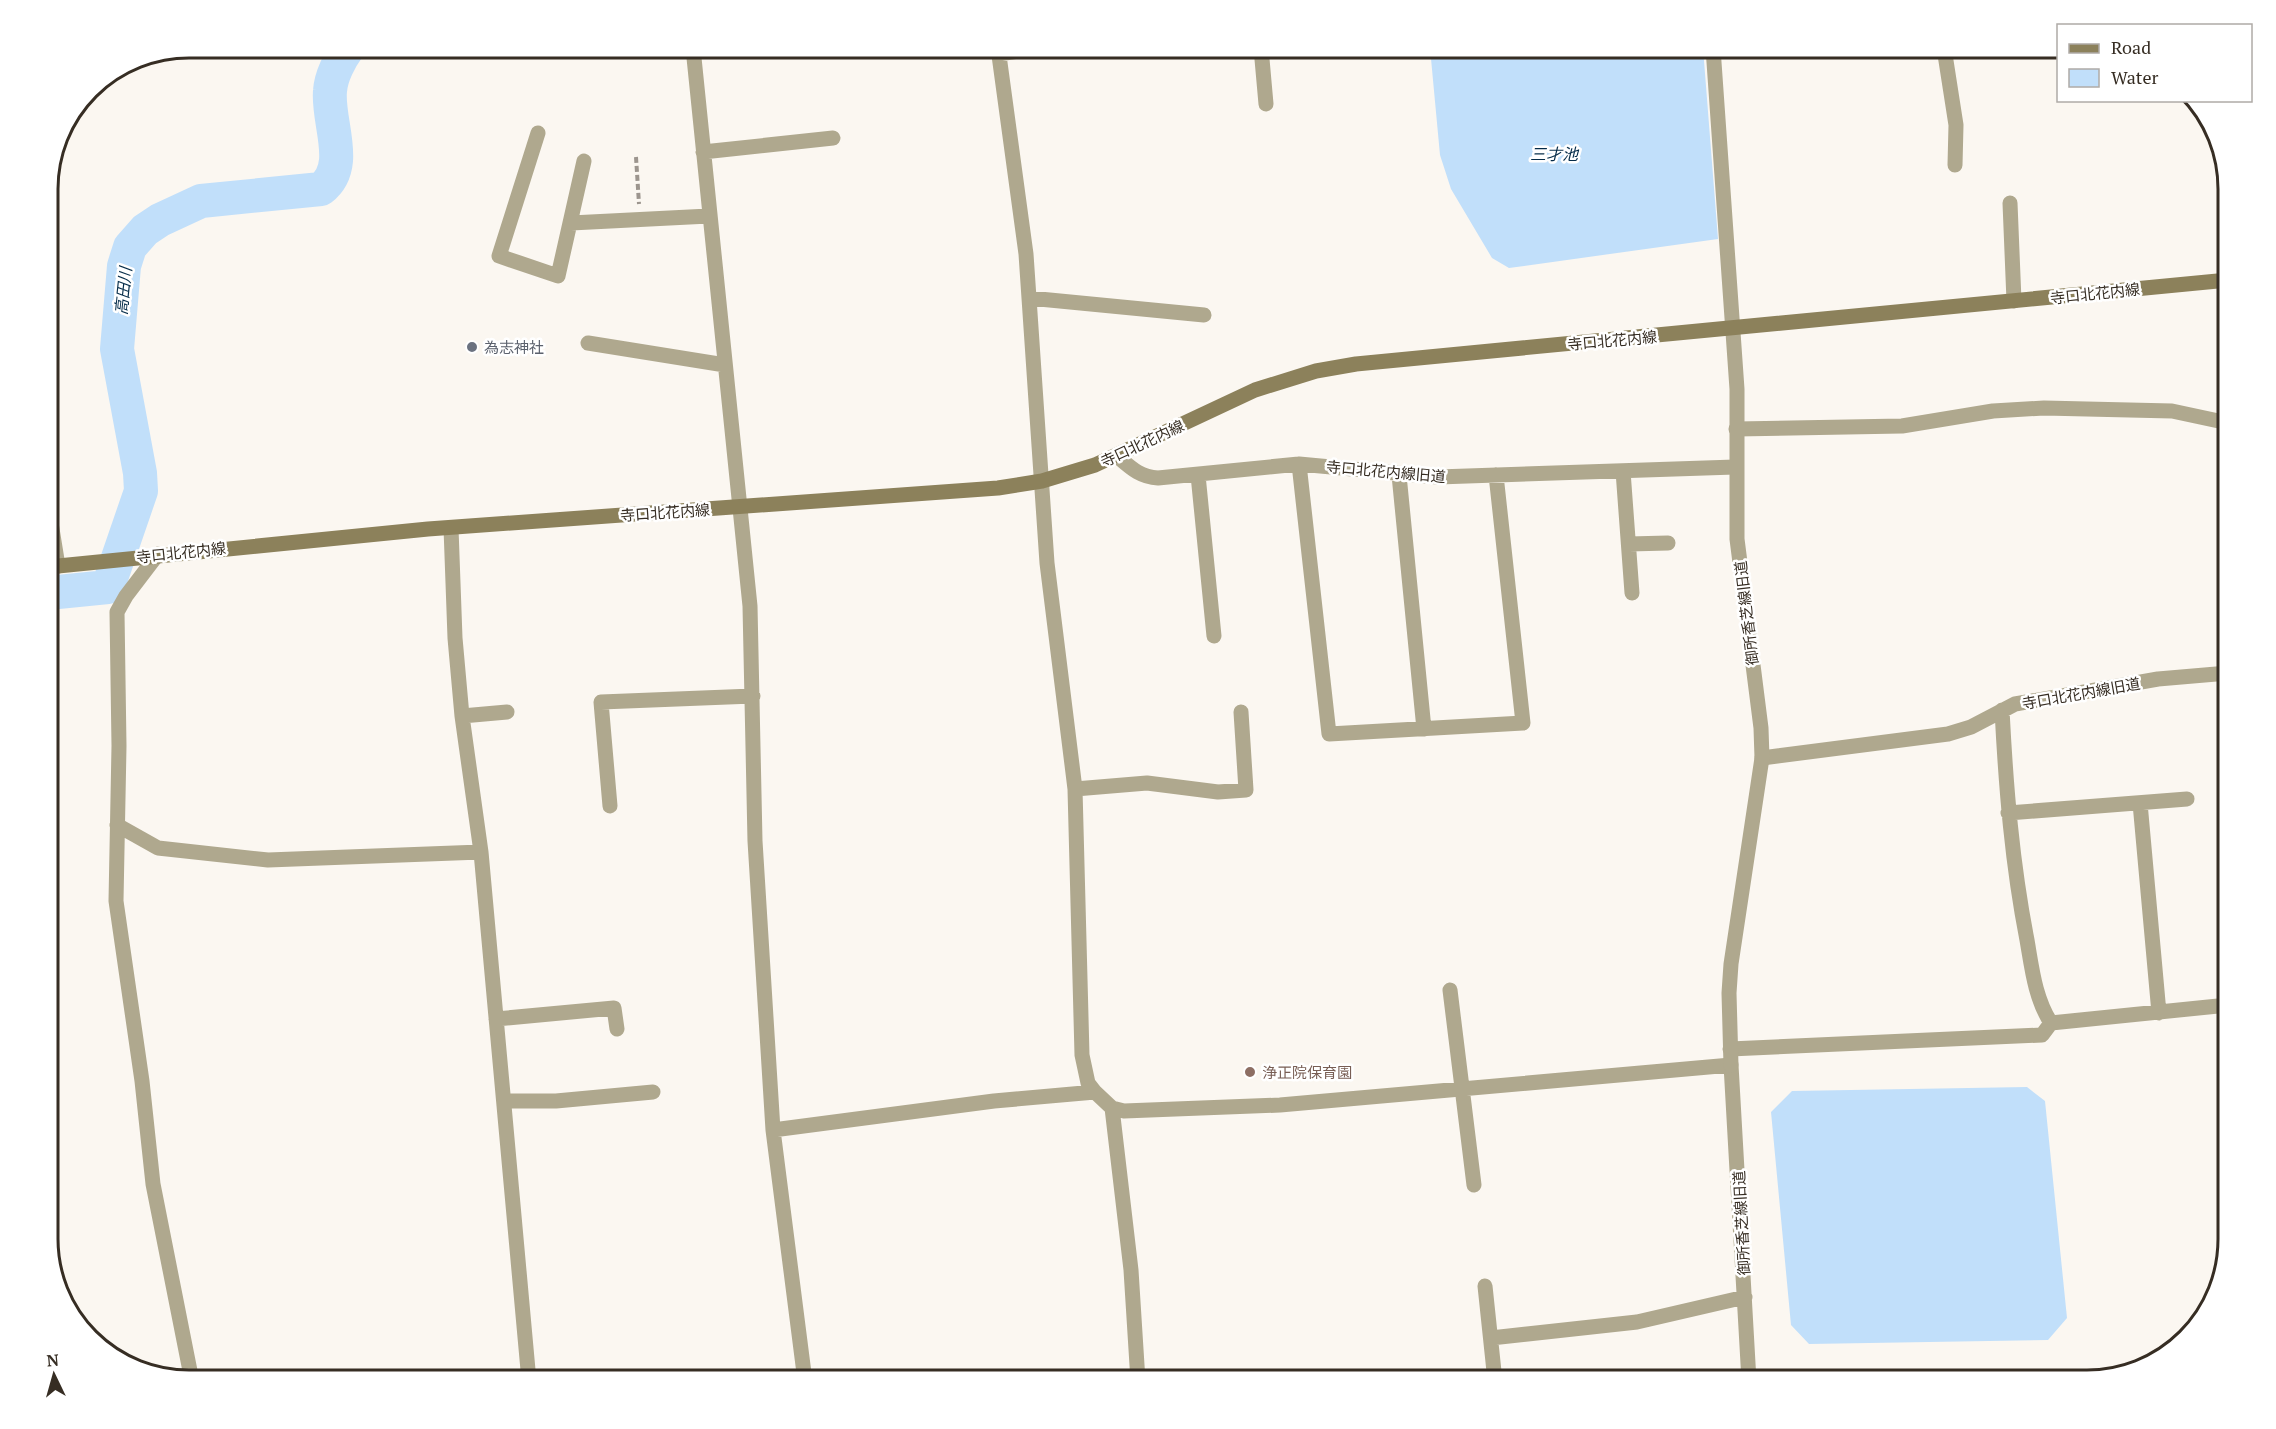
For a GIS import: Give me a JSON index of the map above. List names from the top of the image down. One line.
{"streets":{"main road":["寺口北花内線"],"street":["寺口北花内線旧道","御所香芝線旧道"]},"crossings":[["寺口北花内線","寺口北花内線旧道"],["寺口北花内線","御所香芝線旧道"],["寺口北花内線旧道","御所香芝線旧道"]],"water":["三才池","高田川"],"places":["為志神社","浄正院保育園"],"legend":["Road","Water"],"north":"top"}
